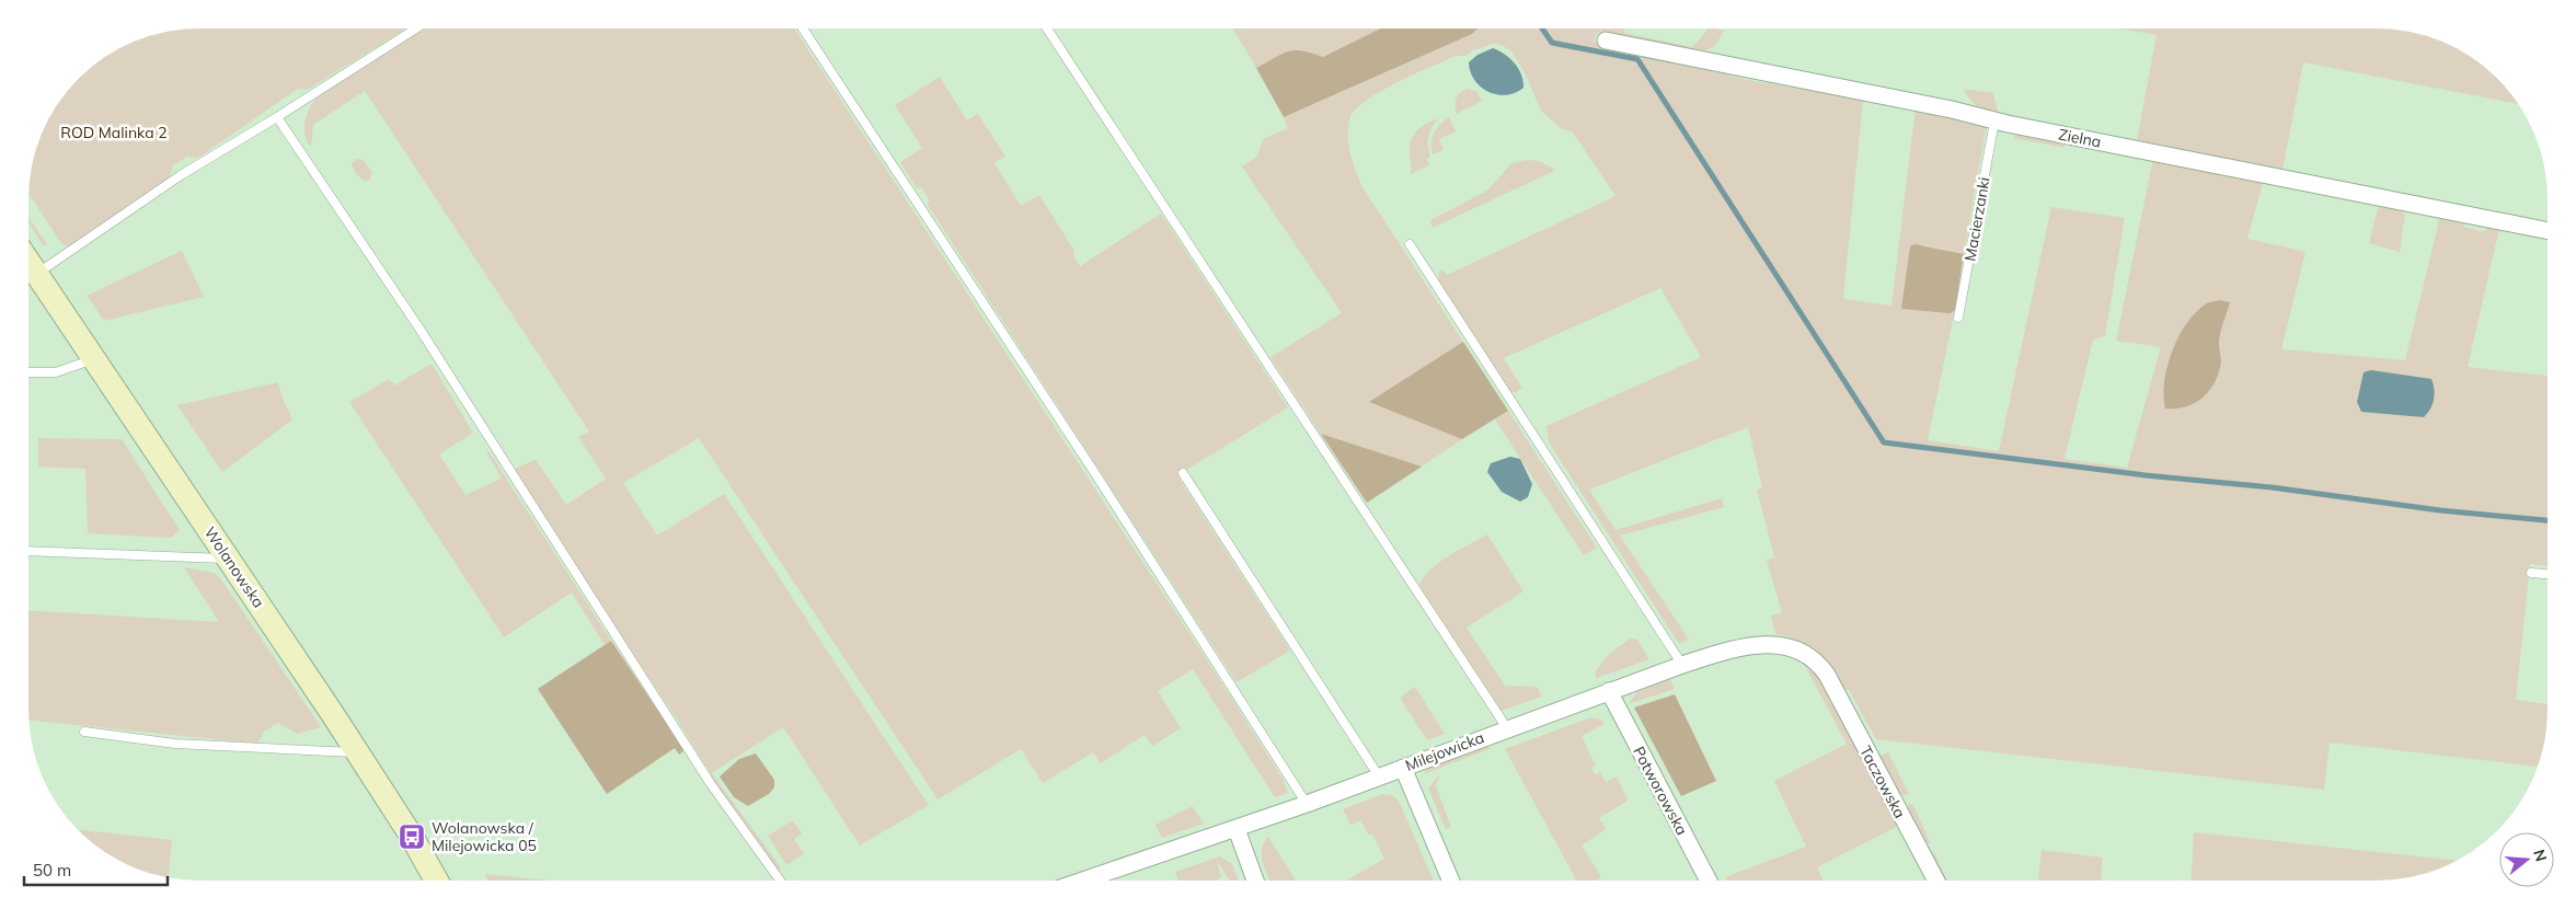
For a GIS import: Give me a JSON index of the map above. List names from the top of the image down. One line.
{"streets":{"street":["Zielna","Wolanowska","Milejowicka","Taczowska","Potworowska"],"lane":["Macierzanki"]},"crossings":[["Zielna","Macierzanki"],["Milejowicka","Taczowska"],["Milejowicka","Potworowska"]],"parks":["ROD Malinka 2"],"places":{"bus stop":["Wolanowska / Milejowicka 05"]},"scale_bar":"50 m","north":"right"}
